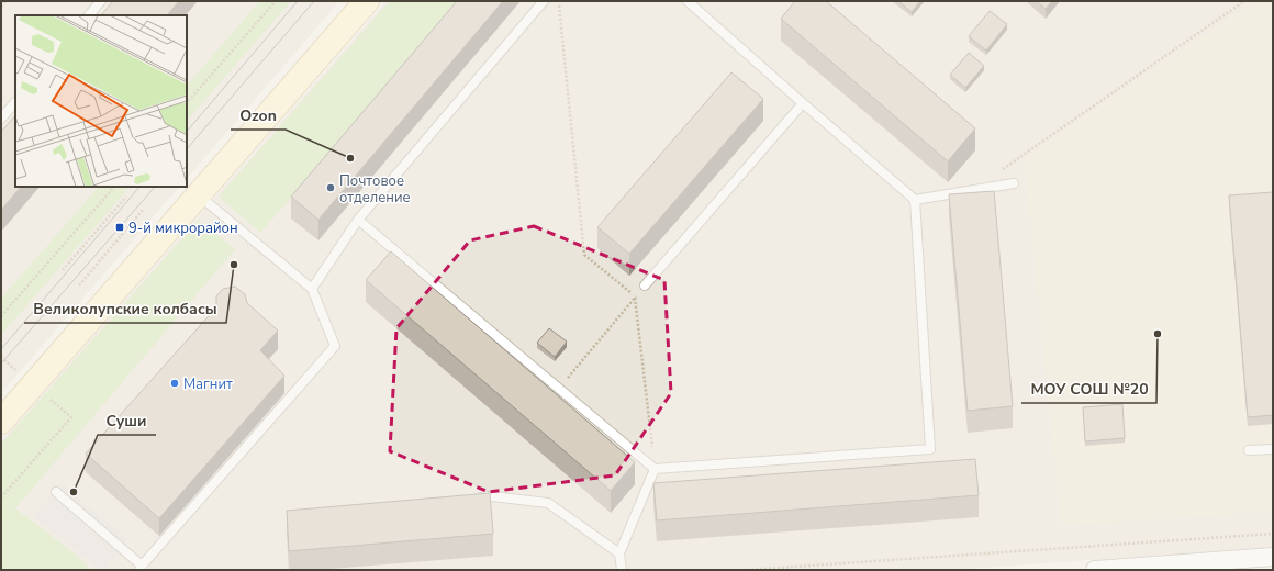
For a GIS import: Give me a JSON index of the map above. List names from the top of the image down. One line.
{"places":{"other":["Ozon","Почтовое отделение","Великолупские колбасы","МОУ СОШ №20","Магнит","Суши"],"transit":["9-й микрорайон"]}}
